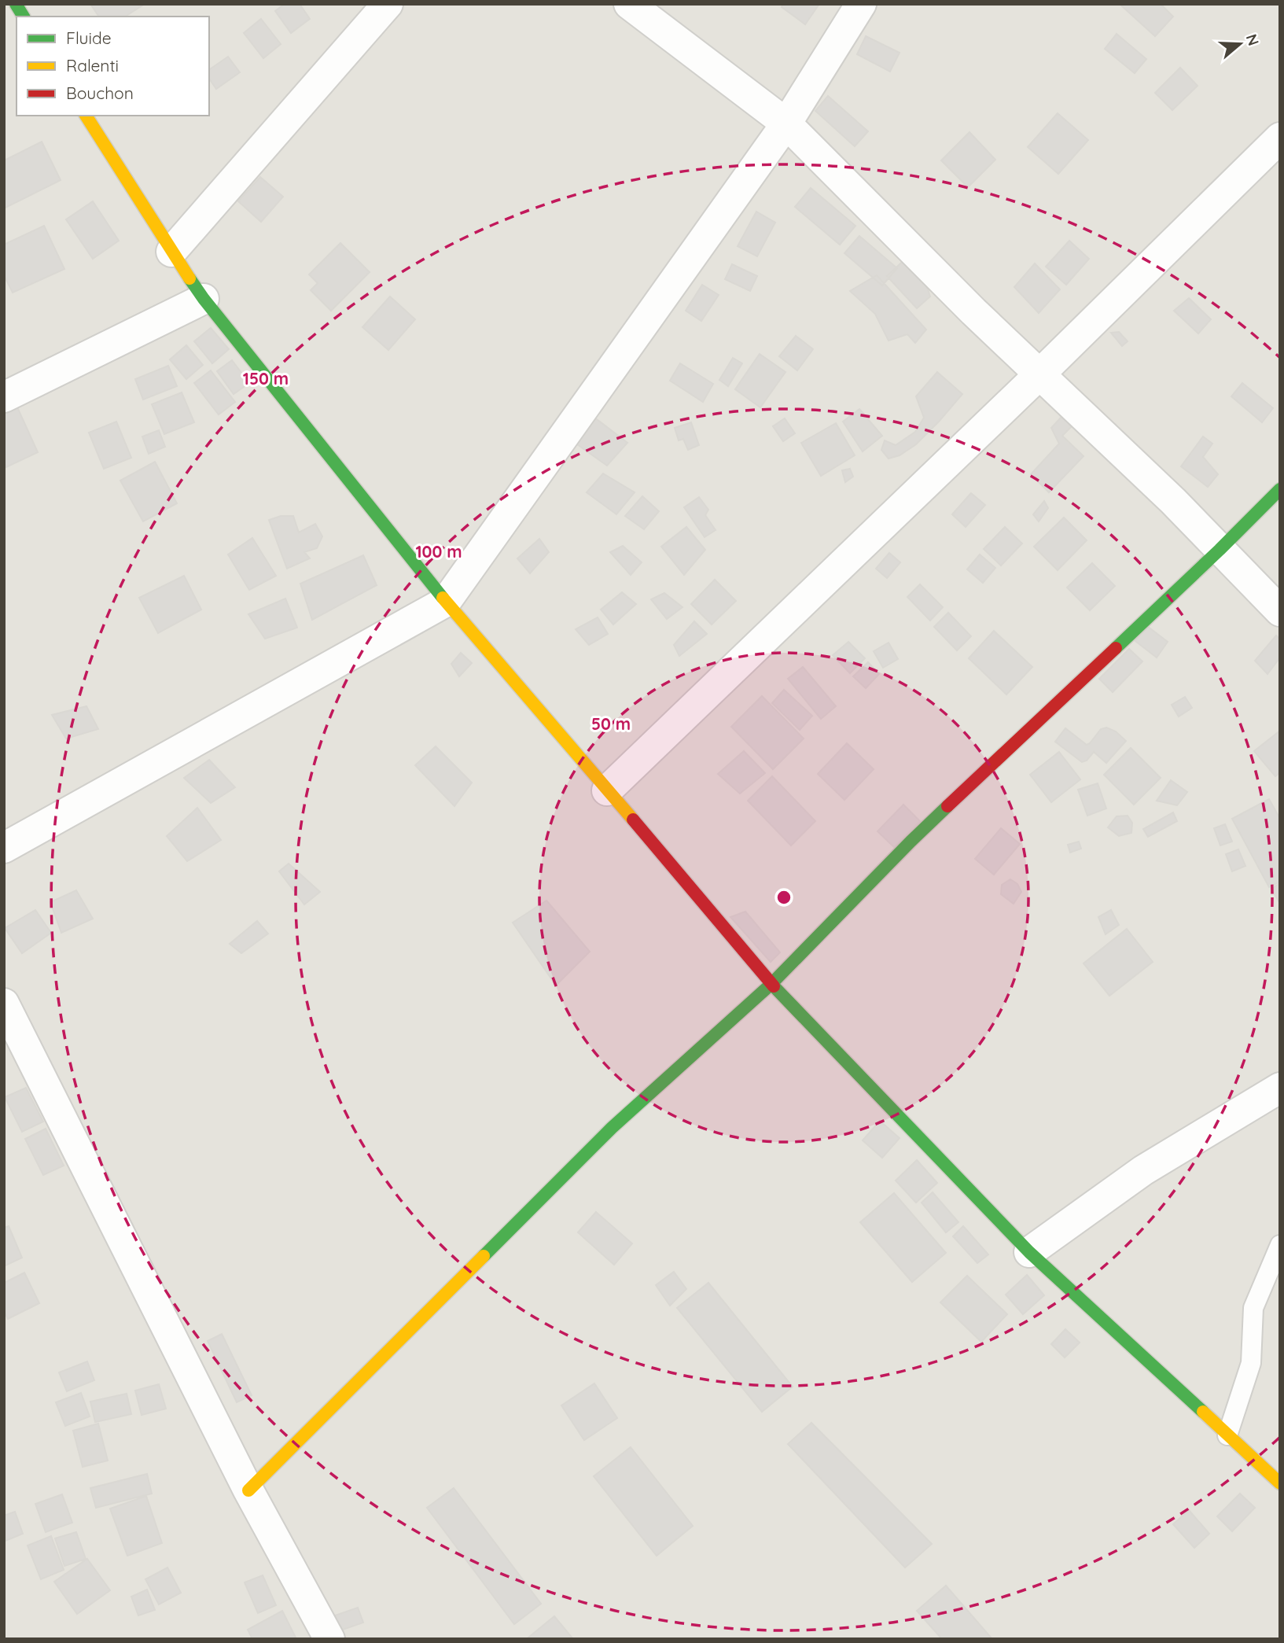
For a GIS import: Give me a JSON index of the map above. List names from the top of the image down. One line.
{"legend":["Fluide","Ralenti","Bouchon"],"north":"right","rings":["150 m","100 m","50 m"]}
